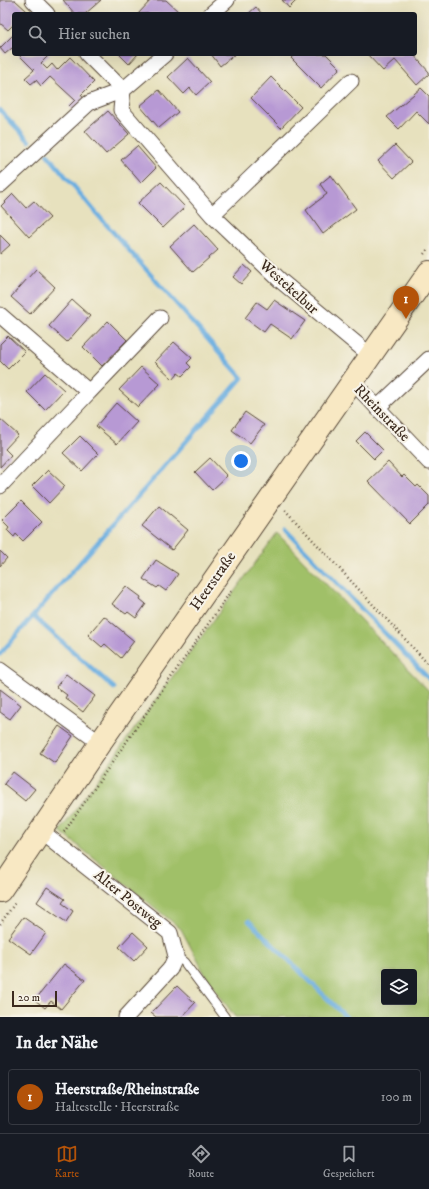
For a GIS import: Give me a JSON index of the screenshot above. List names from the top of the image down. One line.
{"streets":{"street":["Westekelbur","Rheinstraße","Heerstraße","Alter Postweg"]},"crossings":[["Westekelbur","Heerstraße"],["Rheinstraße","Heerstraße"],["Heerstraße","Alter Postweg"]],"scale_bar":"20 m","page":{"search":"Hier suchen","pins":"1","scale":"20 m","heading":"In der Nähe","list":[{"mark":"1","name":"Heerstraße/Rheinstraße","note":"Haltestelle · Heerstraße","value":"100 m"}],"nav":["Karte","Route","Gespeichert"]}}
